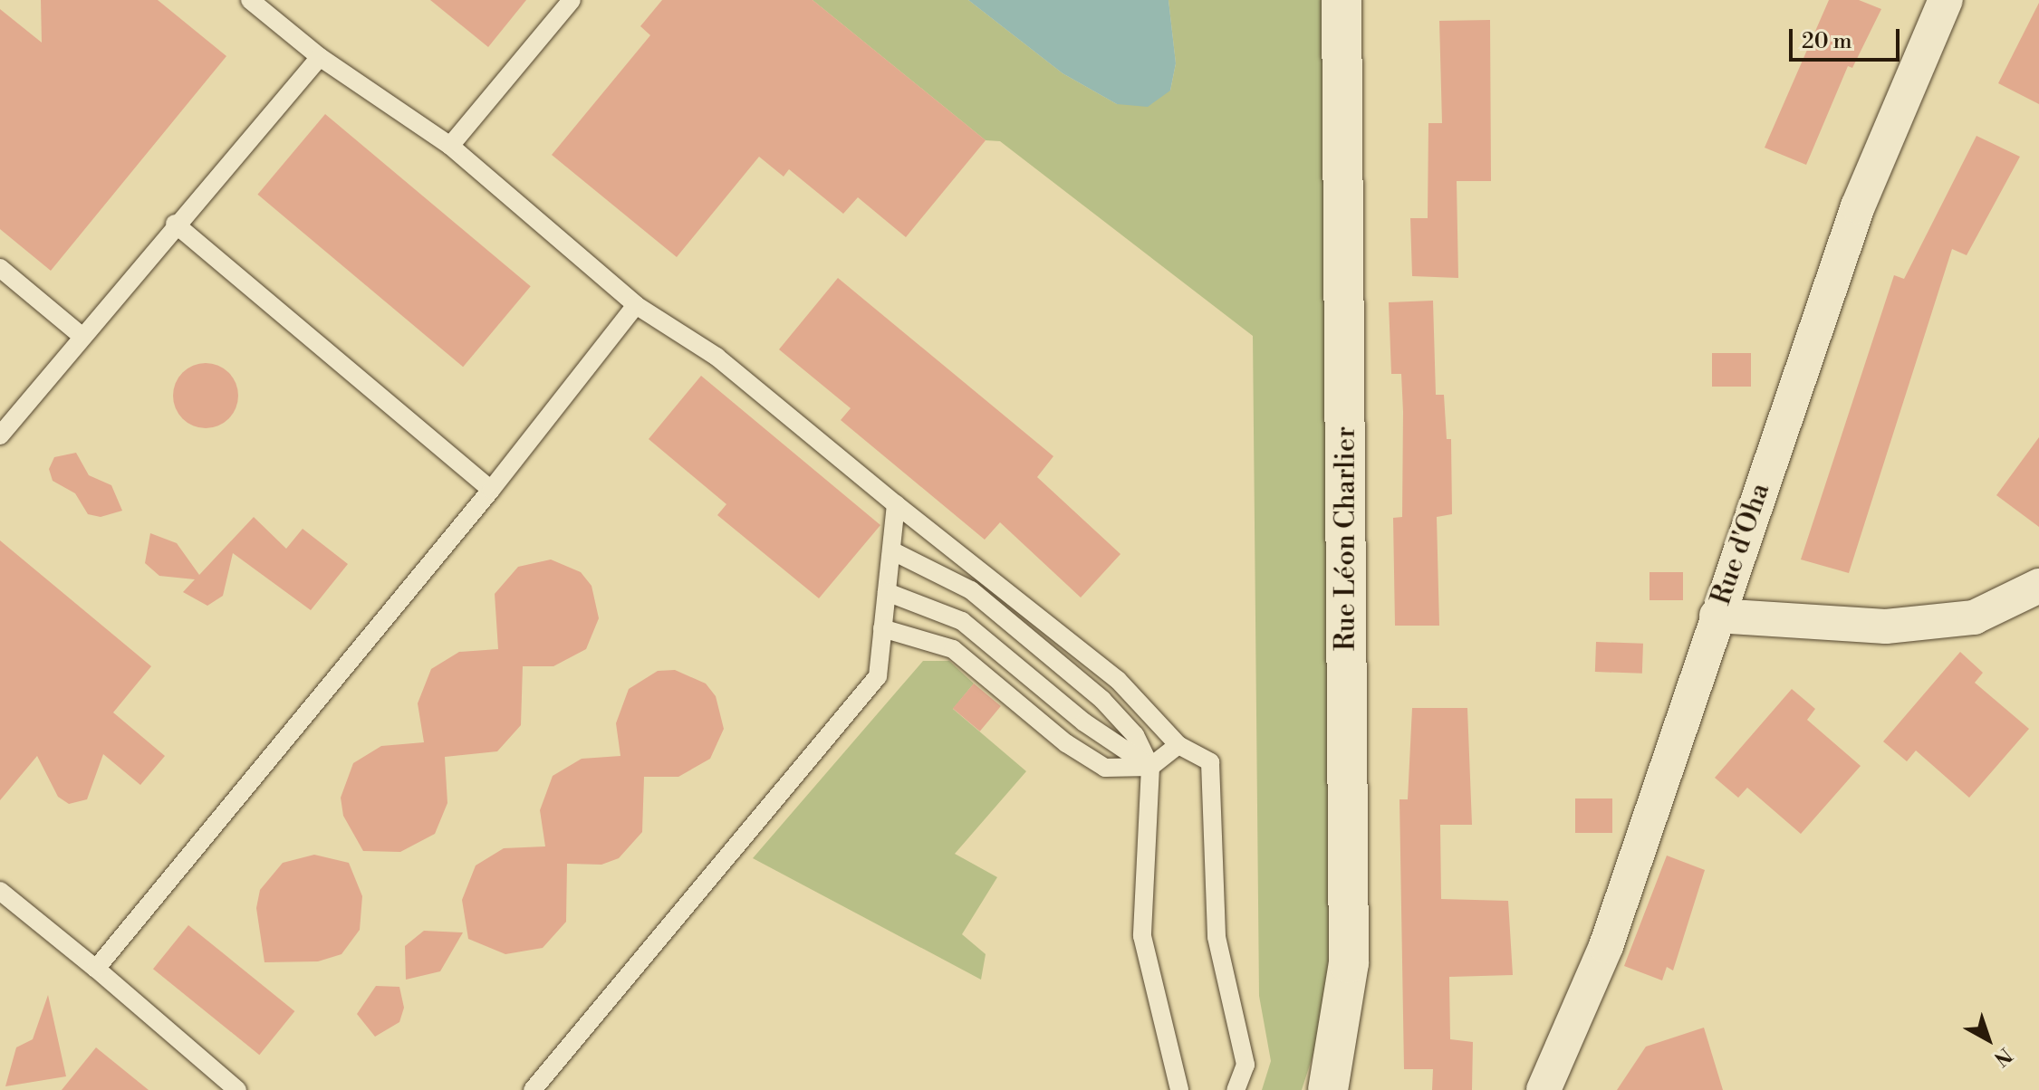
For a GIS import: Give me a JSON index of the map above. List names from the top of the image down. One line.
{"streets":{"street":["Rue Léon Charlier","Rue d'Oha"]},"scale_bar":"20 m","north":"bottom right"}
